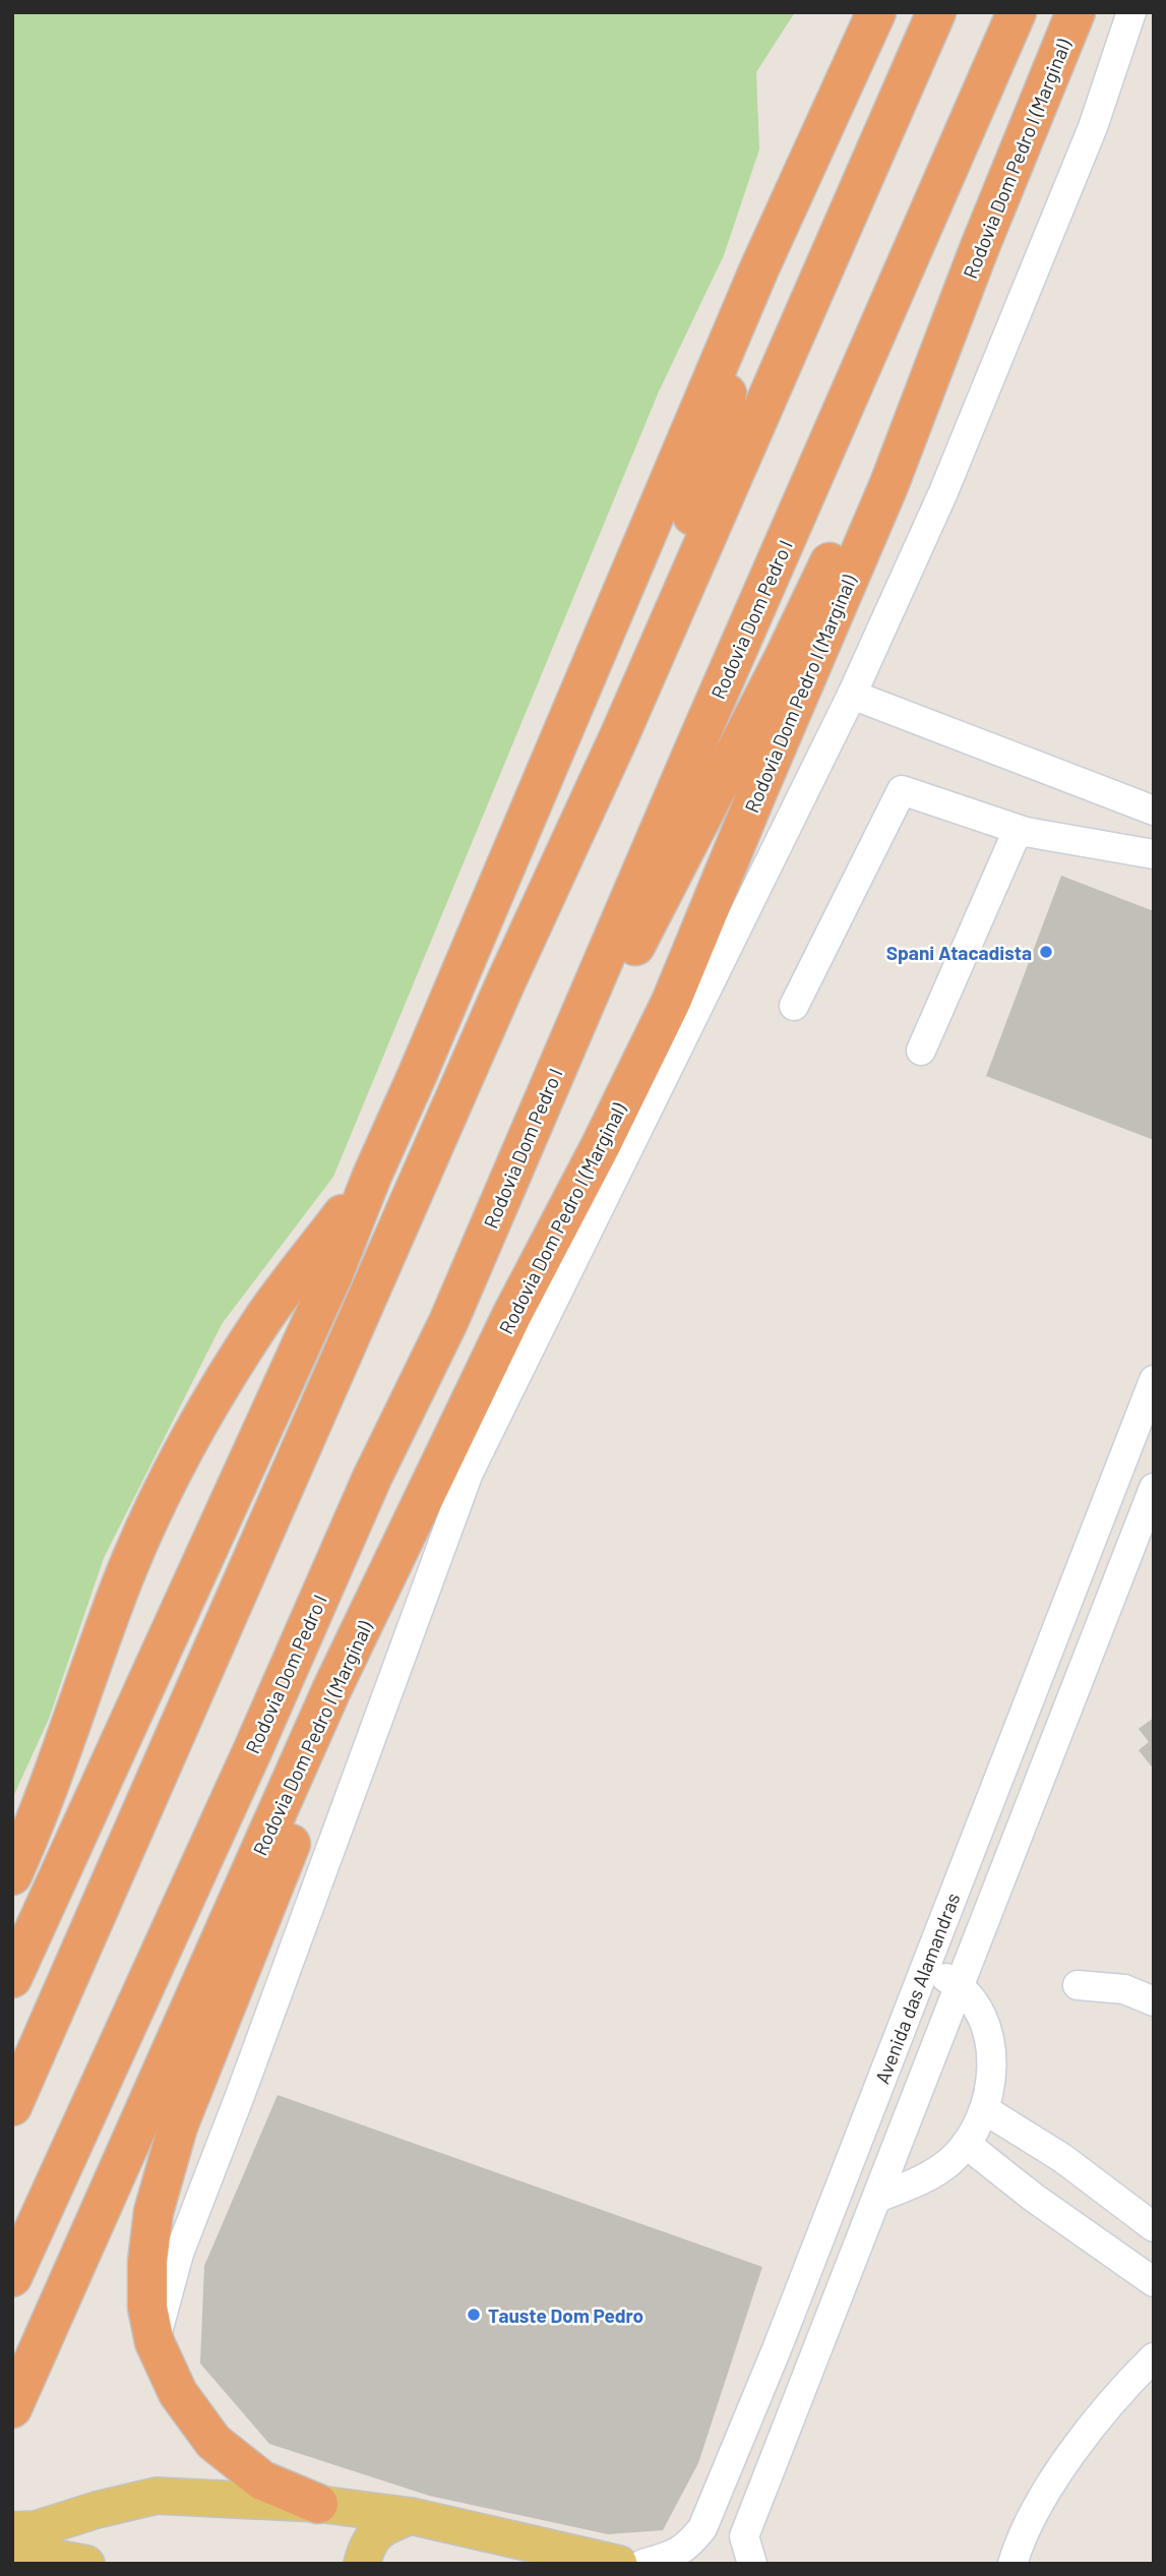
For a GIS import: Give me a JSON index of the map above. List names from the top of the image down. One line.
{"streets":{"highway":["Rodovia Dom Pedro I (Marginal)","Rodovia Dom Pedro I"],"street":["Avenida das Alamandras"]},"places":["Spani Atacadista","Tauste Dom Pedro"]}
